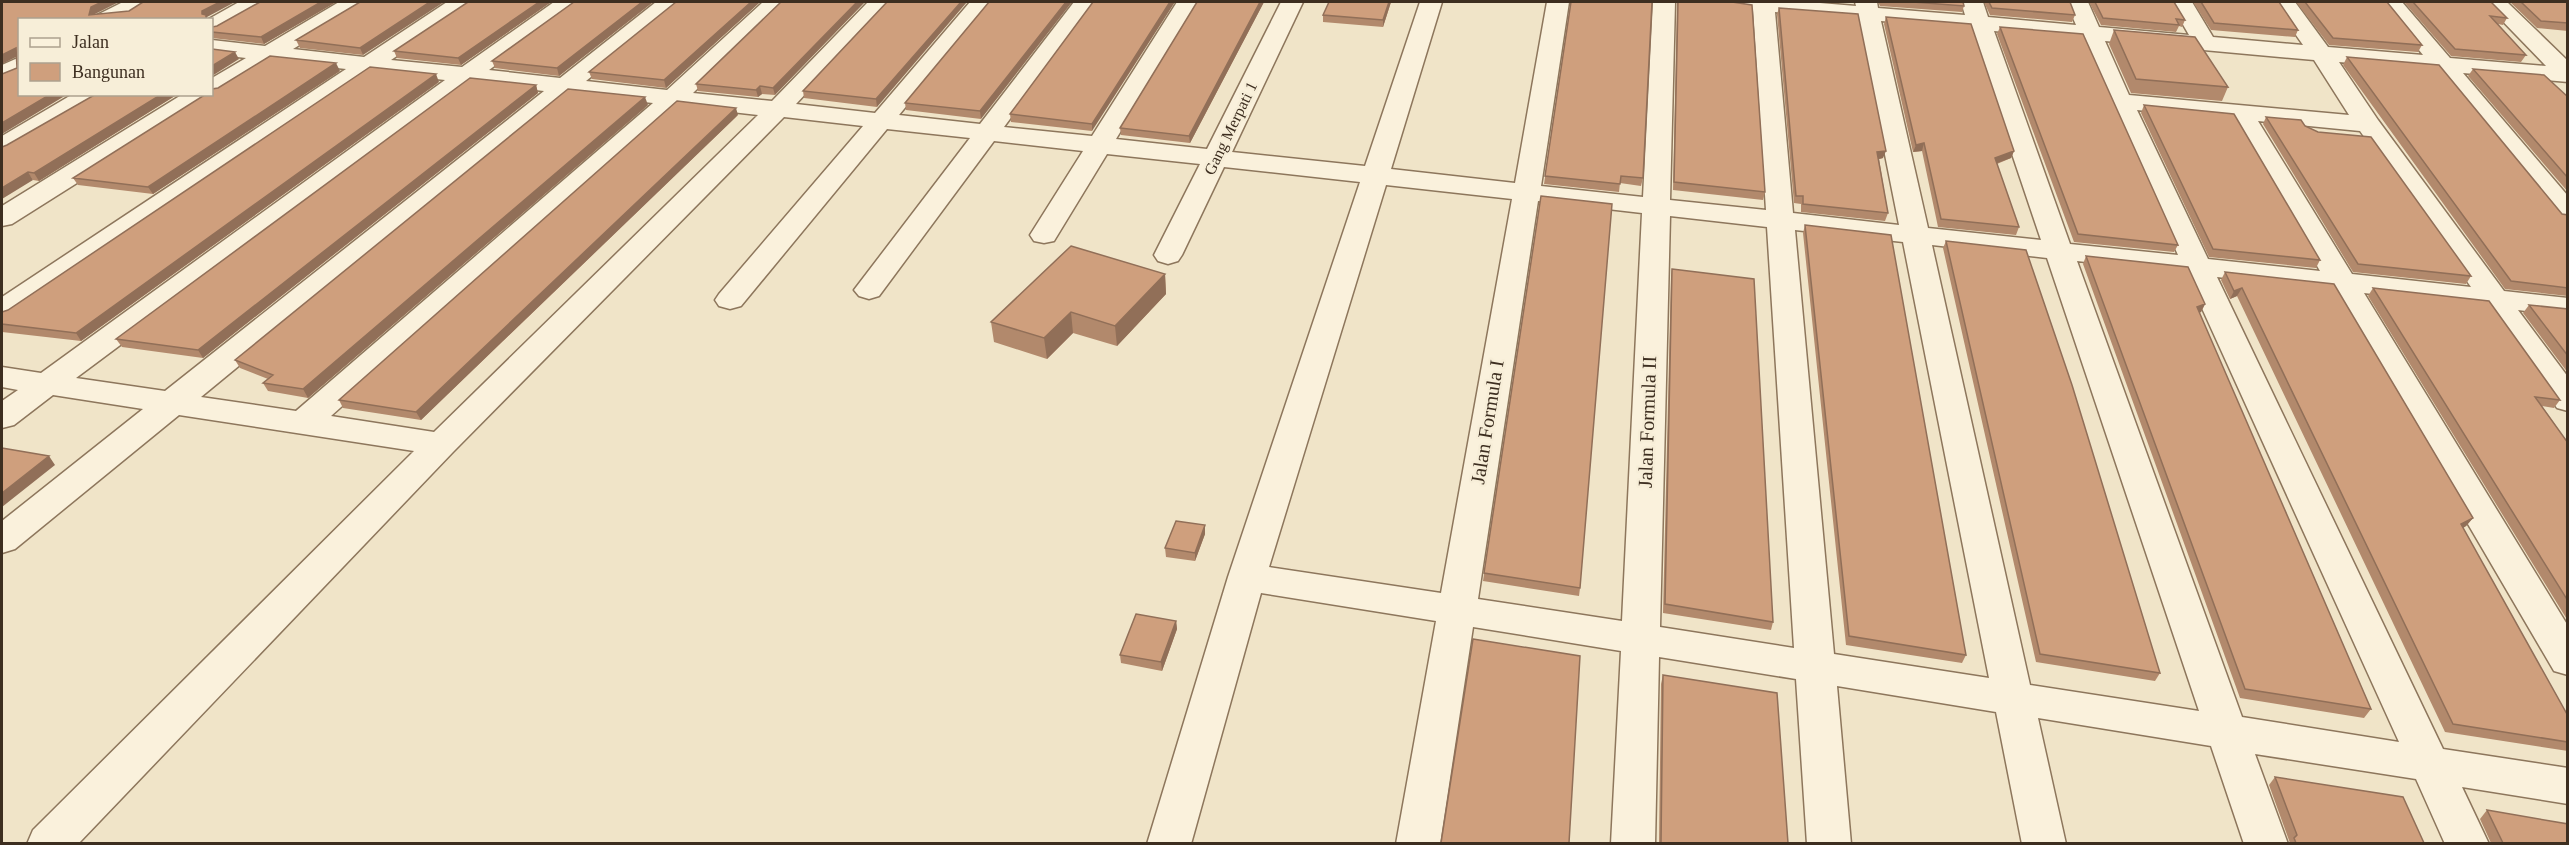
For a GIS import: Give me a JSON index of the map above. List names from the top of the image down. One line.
{"streets":{"street":["Gang Merpati 1","Jalan Formula I","Jalan Formula II"]},"legend":["Jalan","Bangunan"]}
